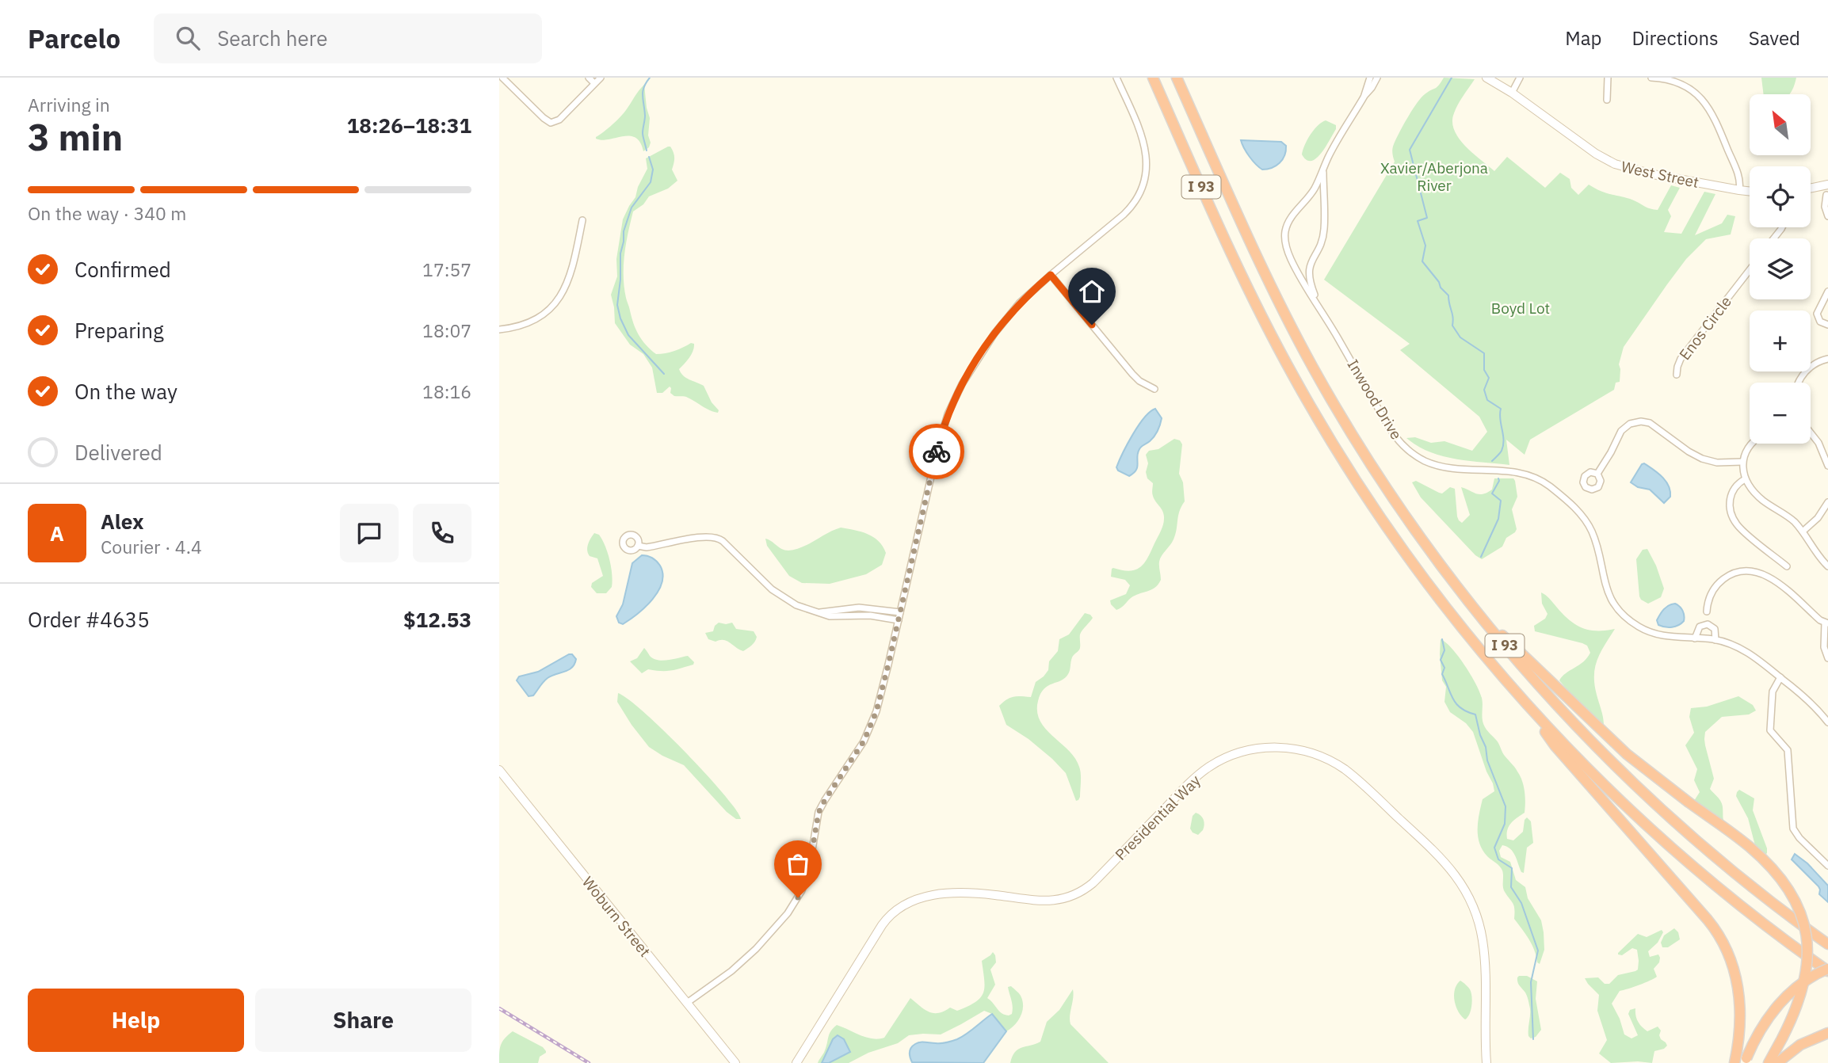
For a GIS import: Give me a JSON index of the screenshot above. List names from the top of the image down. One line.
{"streets":{"highway":["I 93"],"street":["West Street","Enos Circle","Inwood Drive","Presidential Way","Woburn Street"]},"parks":["Xavier/Aberjona River","Boyd Lot"],"north":"top left","page":{"header":"Parcelo","search":"Search here","nav":["Map","Directions","Saved"],"heading":["3 min","Arriving in","18:26–18:31"],"panel":["Alex","Courier · 4.4","Order #4635","$12.53"],"map_buttons":["+","−"],"bar":"On the way · 340 m","list":[["Confirmed","17:57"],["Preparing","18:07"],["On the way","18:16"],"Delivered"],"round":"A","buttons":["Help","Share"]}}
